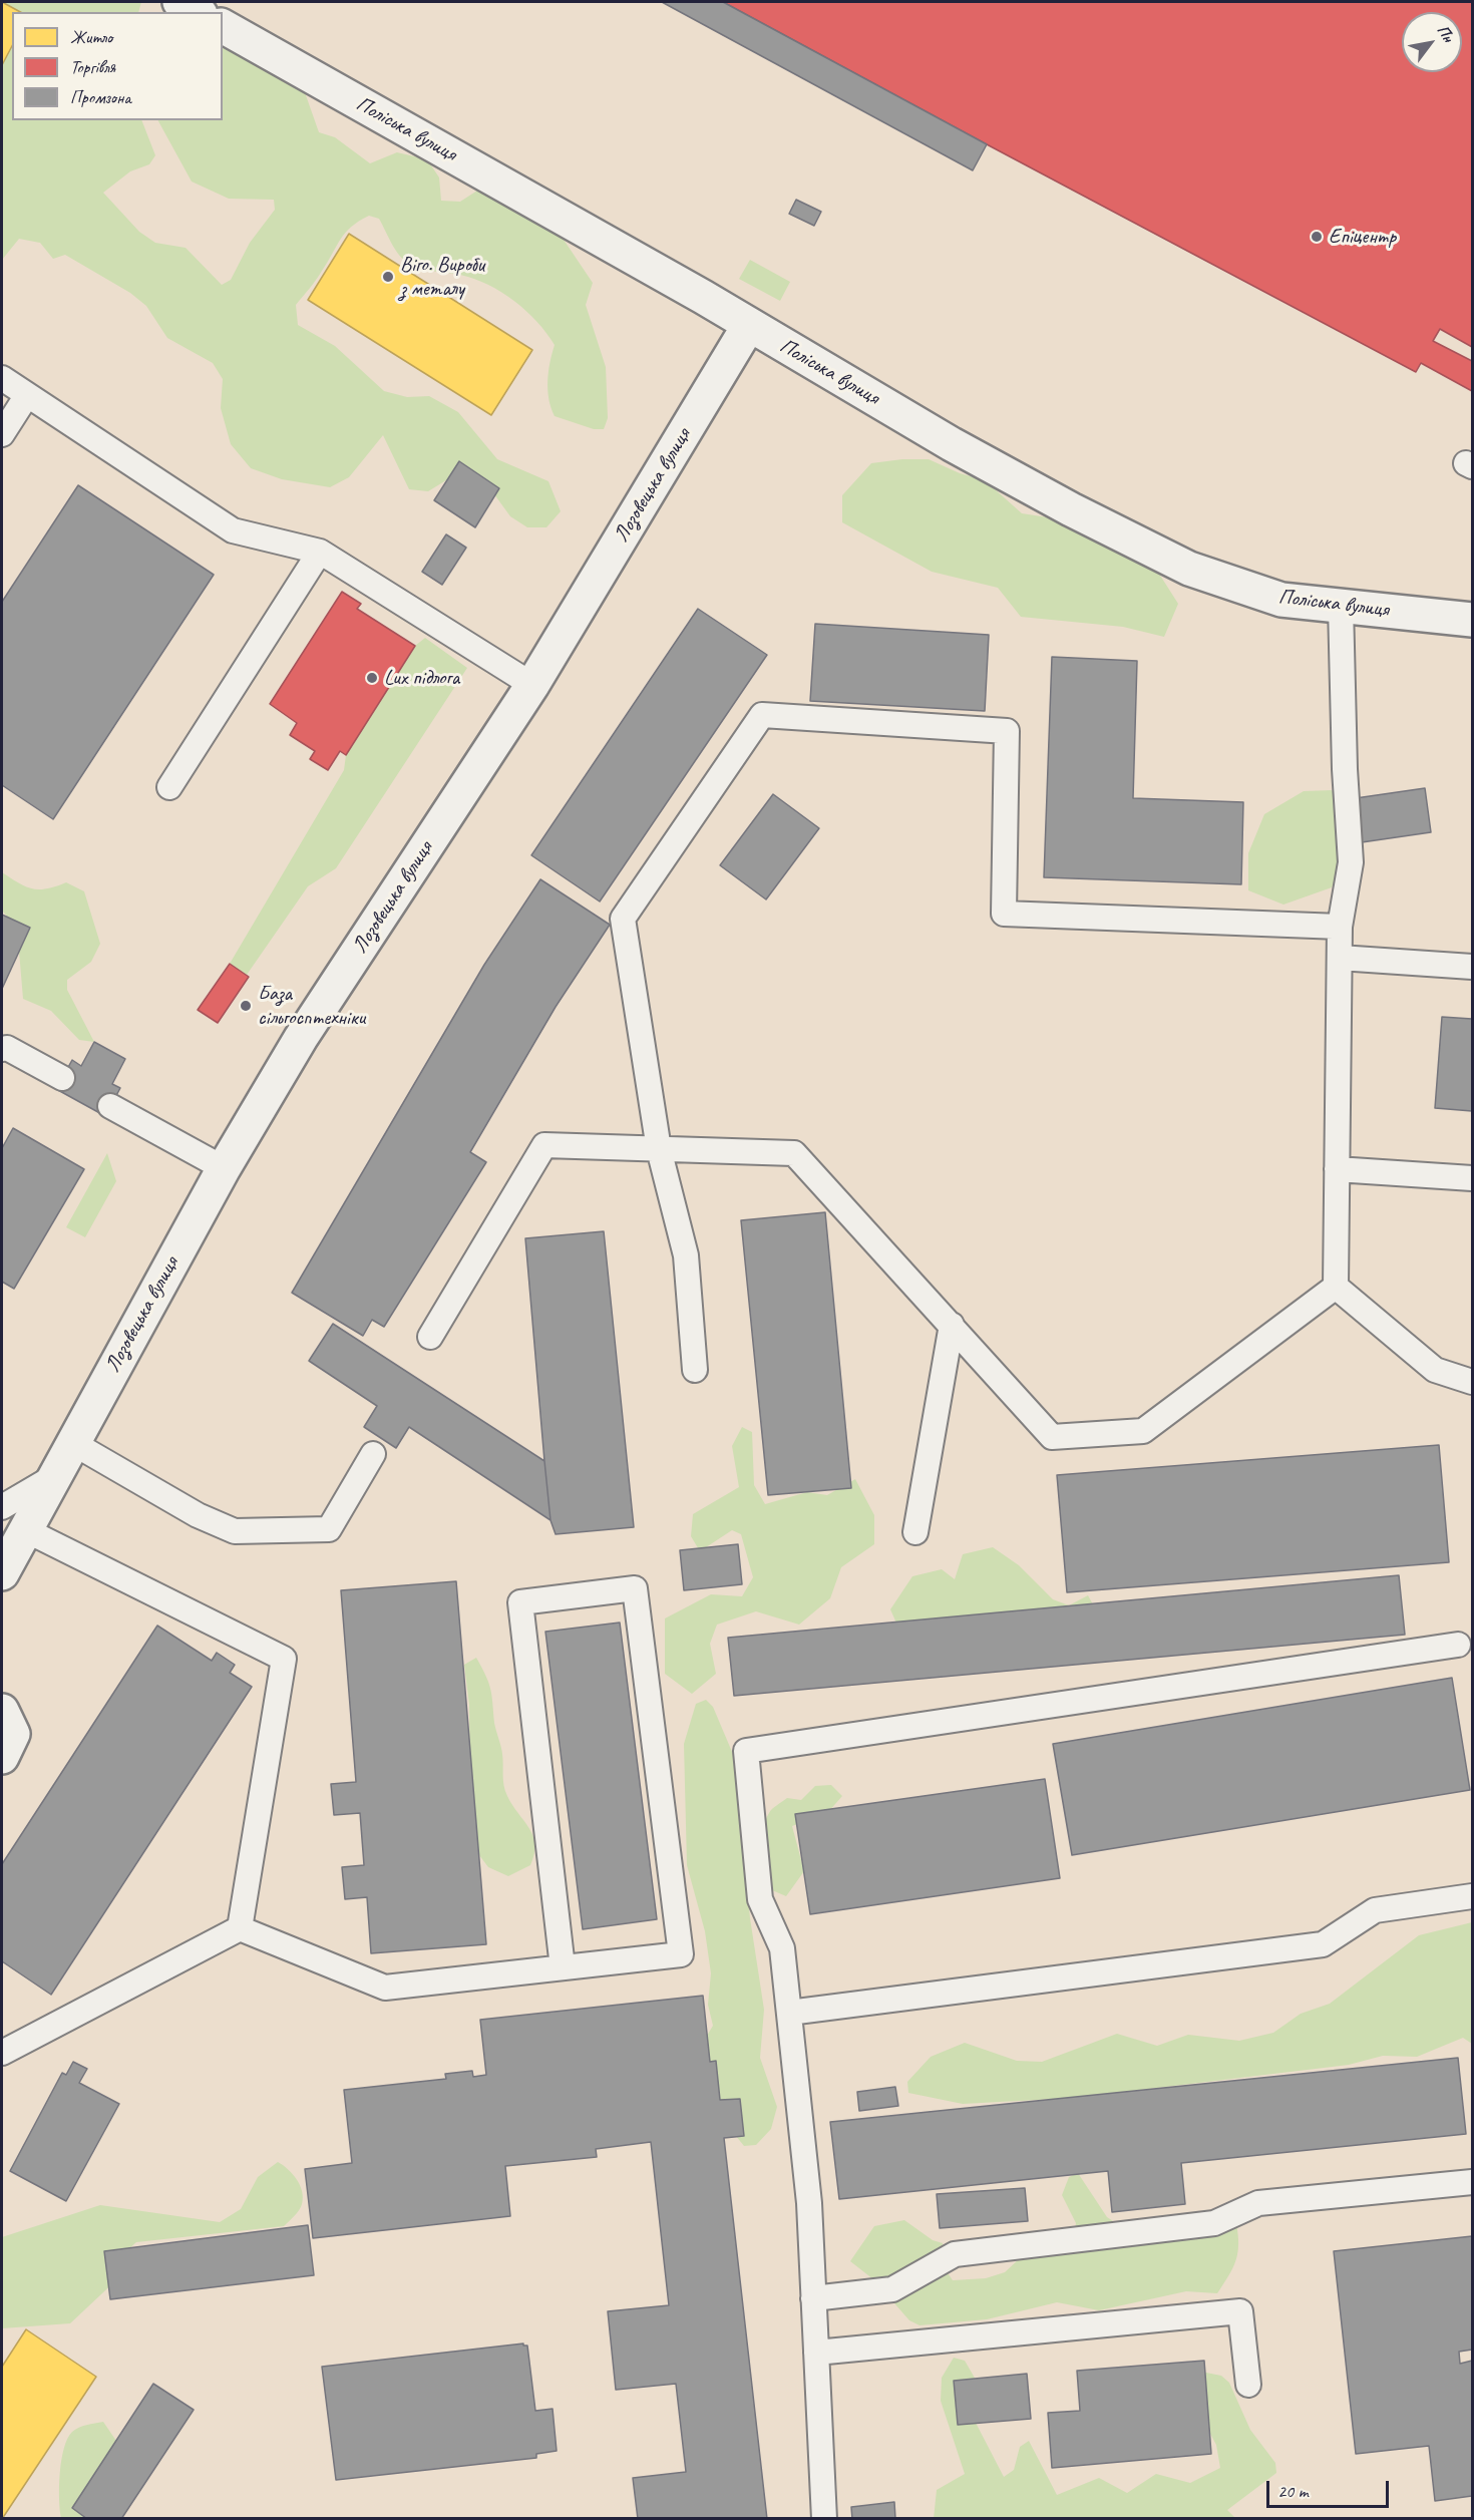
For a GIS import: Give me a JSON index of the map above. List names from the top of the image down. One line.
{"streets":{"street":["Поліська вулиця","Лозовецька вулиця"]},"crossings":[["Поліська вулиця","Лозовецька вулиця"]],"places":["Епіцентр","Віго. Вироби з металу","Lux підлога","База сільгосптехніки"],"legend":["Житло","Торгівля","Промзона"],"scale_bar":"20 m","north":"top right"}
